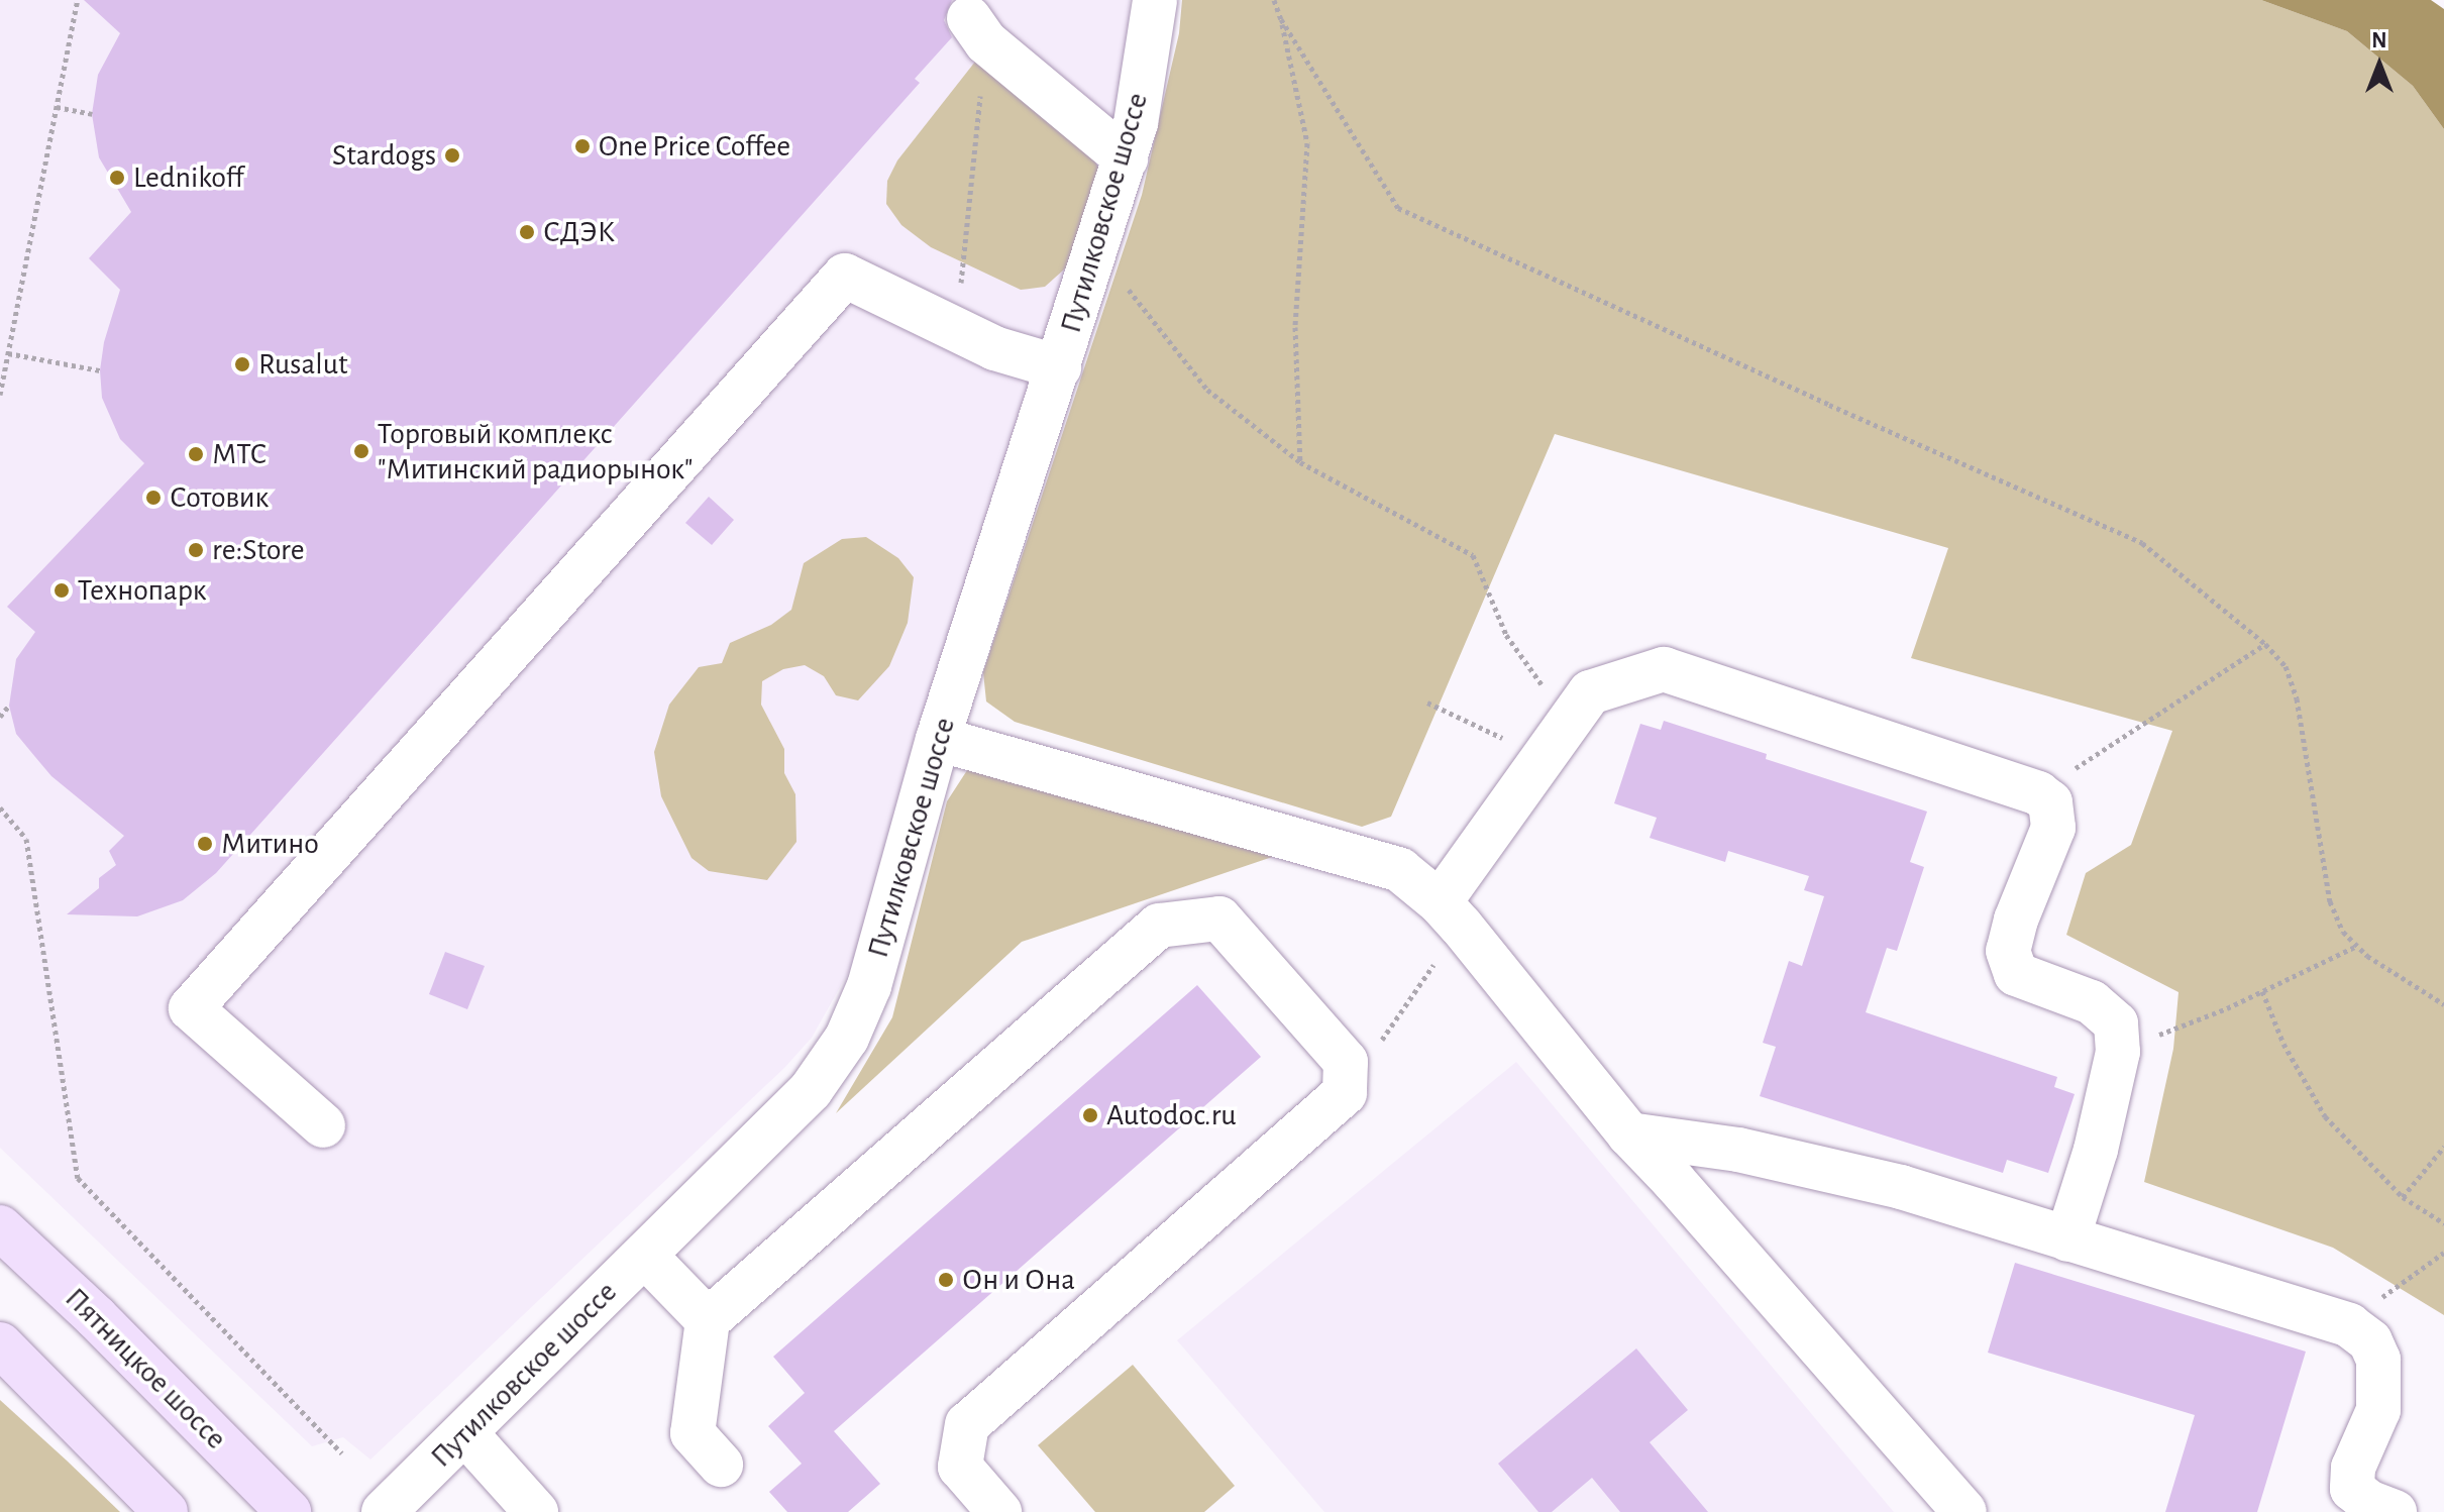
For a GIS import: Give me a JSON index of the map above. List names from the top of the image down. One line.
{"streets":{"main road":["Пятницкое шоссе"],"street":["Путилковское шоссе"]},"places":["One Price Coffee","Stardogs","Lednikoff","СДЭК","Rusalut","Торговый комплекс \"Митинский радиорынок\"","МТС","Сотовик","re:Store","Технопарк","Митино","Autodoc.ru","Он и Она"],"north":"top"}
